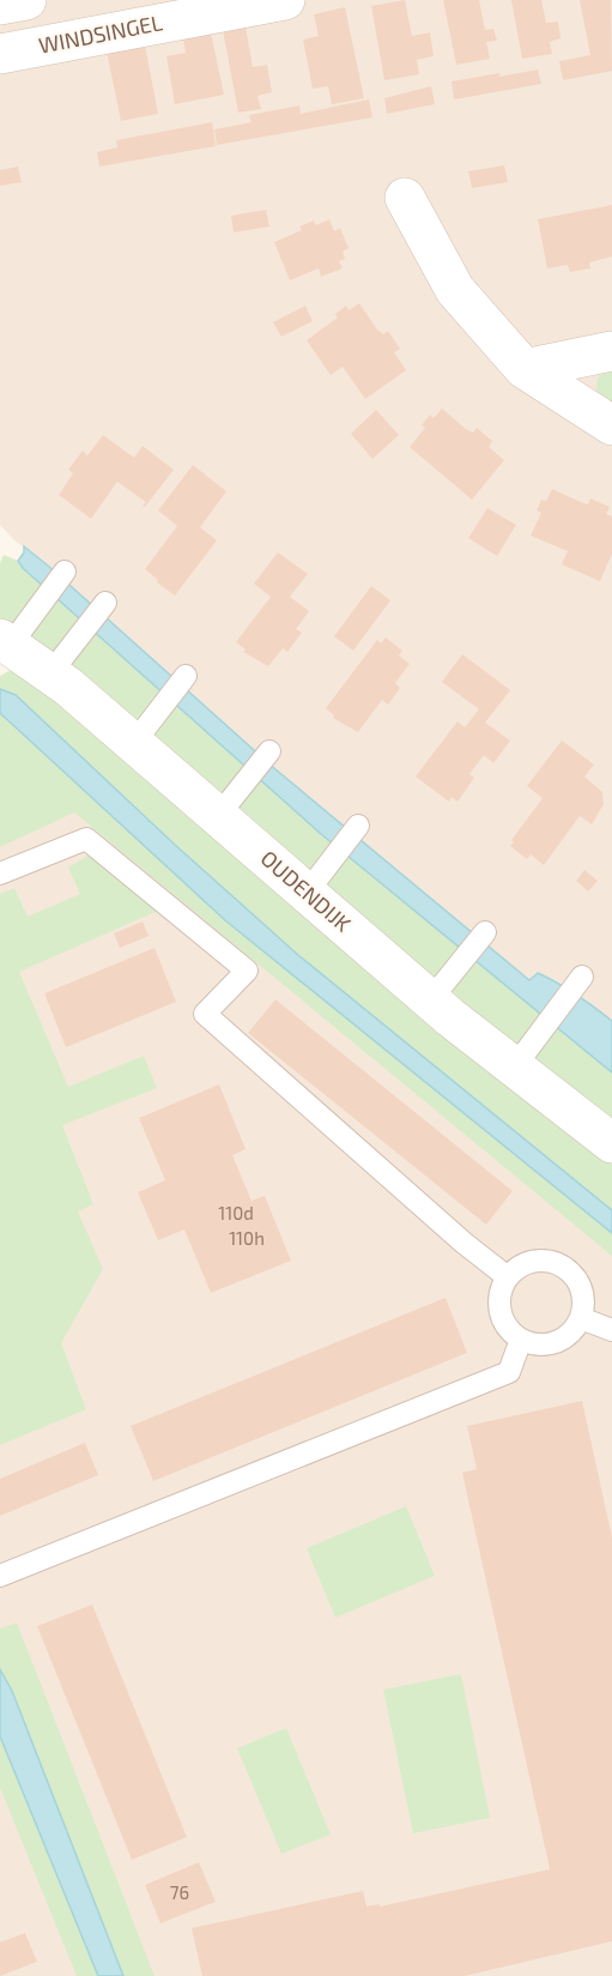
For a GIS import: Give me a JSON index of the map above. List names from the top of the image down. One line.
{"streets":{"street":["WINDSINGEL","OUDENDIJK"]},"house_numbers":["110d","110h","76"]}
